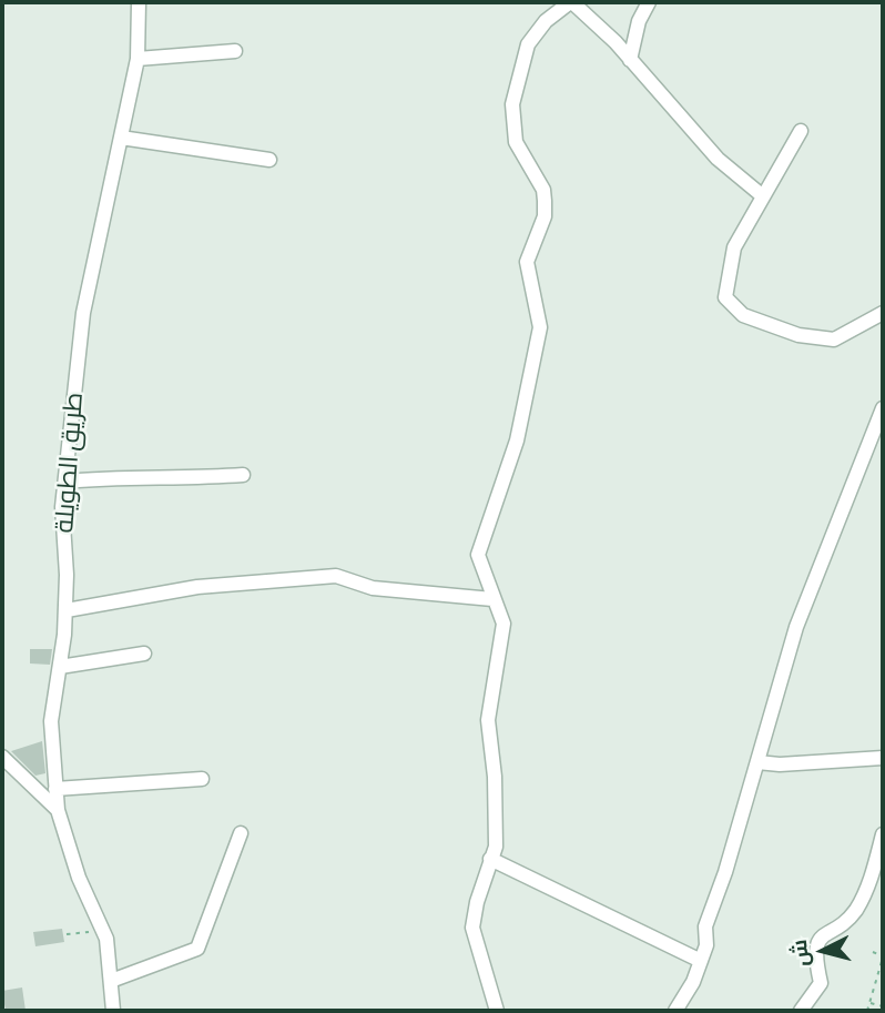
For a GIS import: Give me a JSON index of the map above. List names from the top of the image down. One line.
{"streets":{"street":["طريق الطويلة"]},"north":"left"}
